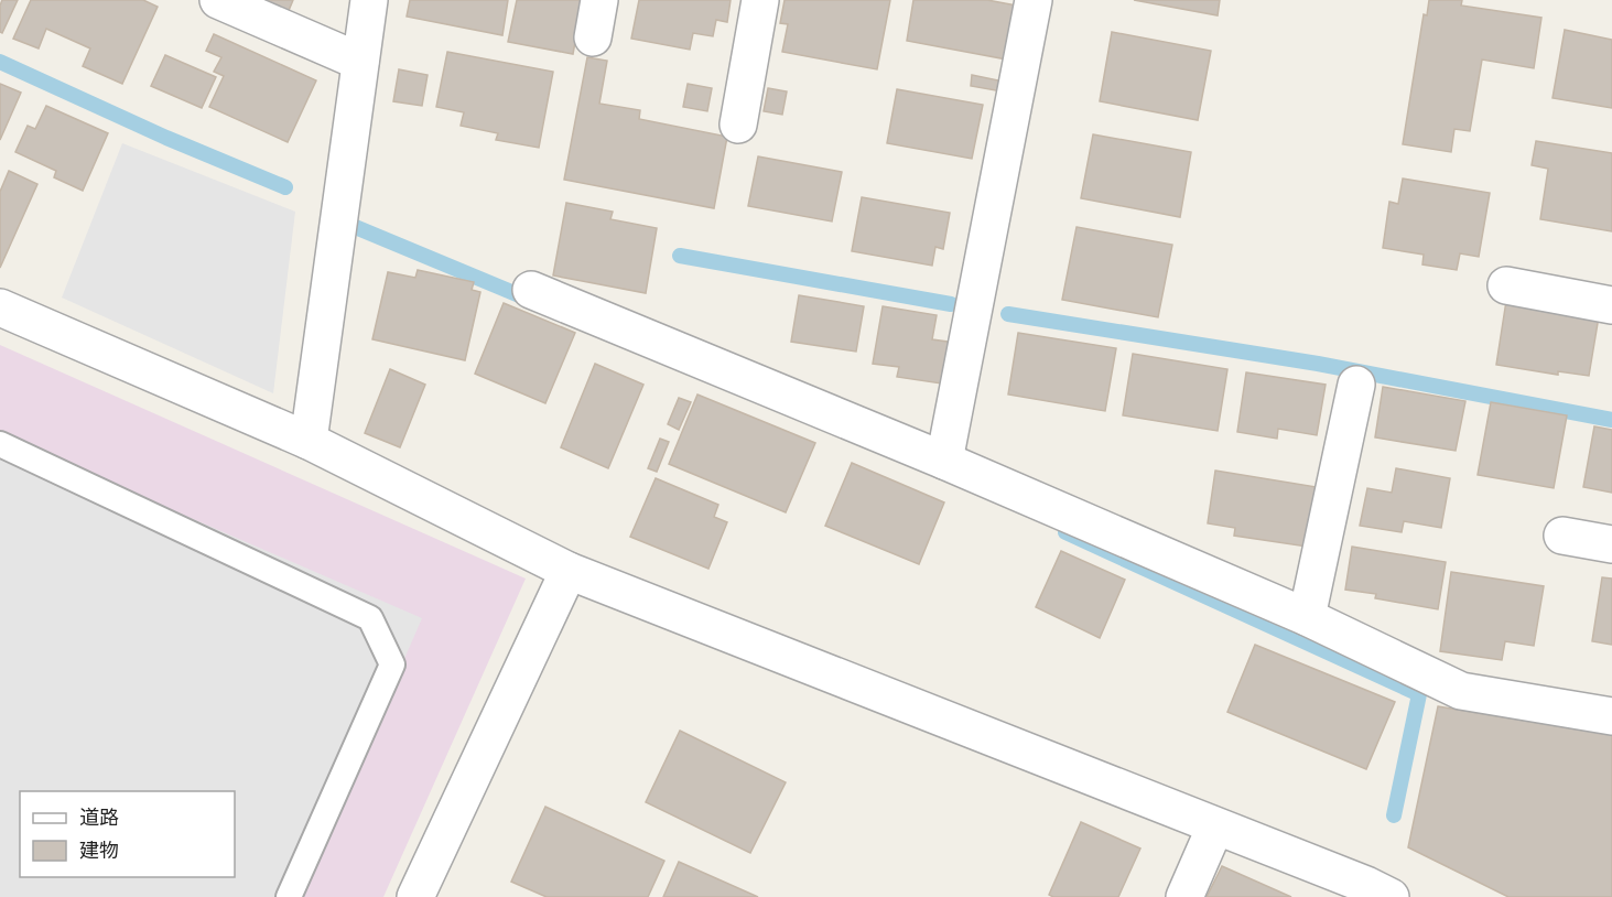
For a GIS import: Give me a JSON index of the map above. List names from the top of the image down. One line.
{"legend":["道路","建物"]}
